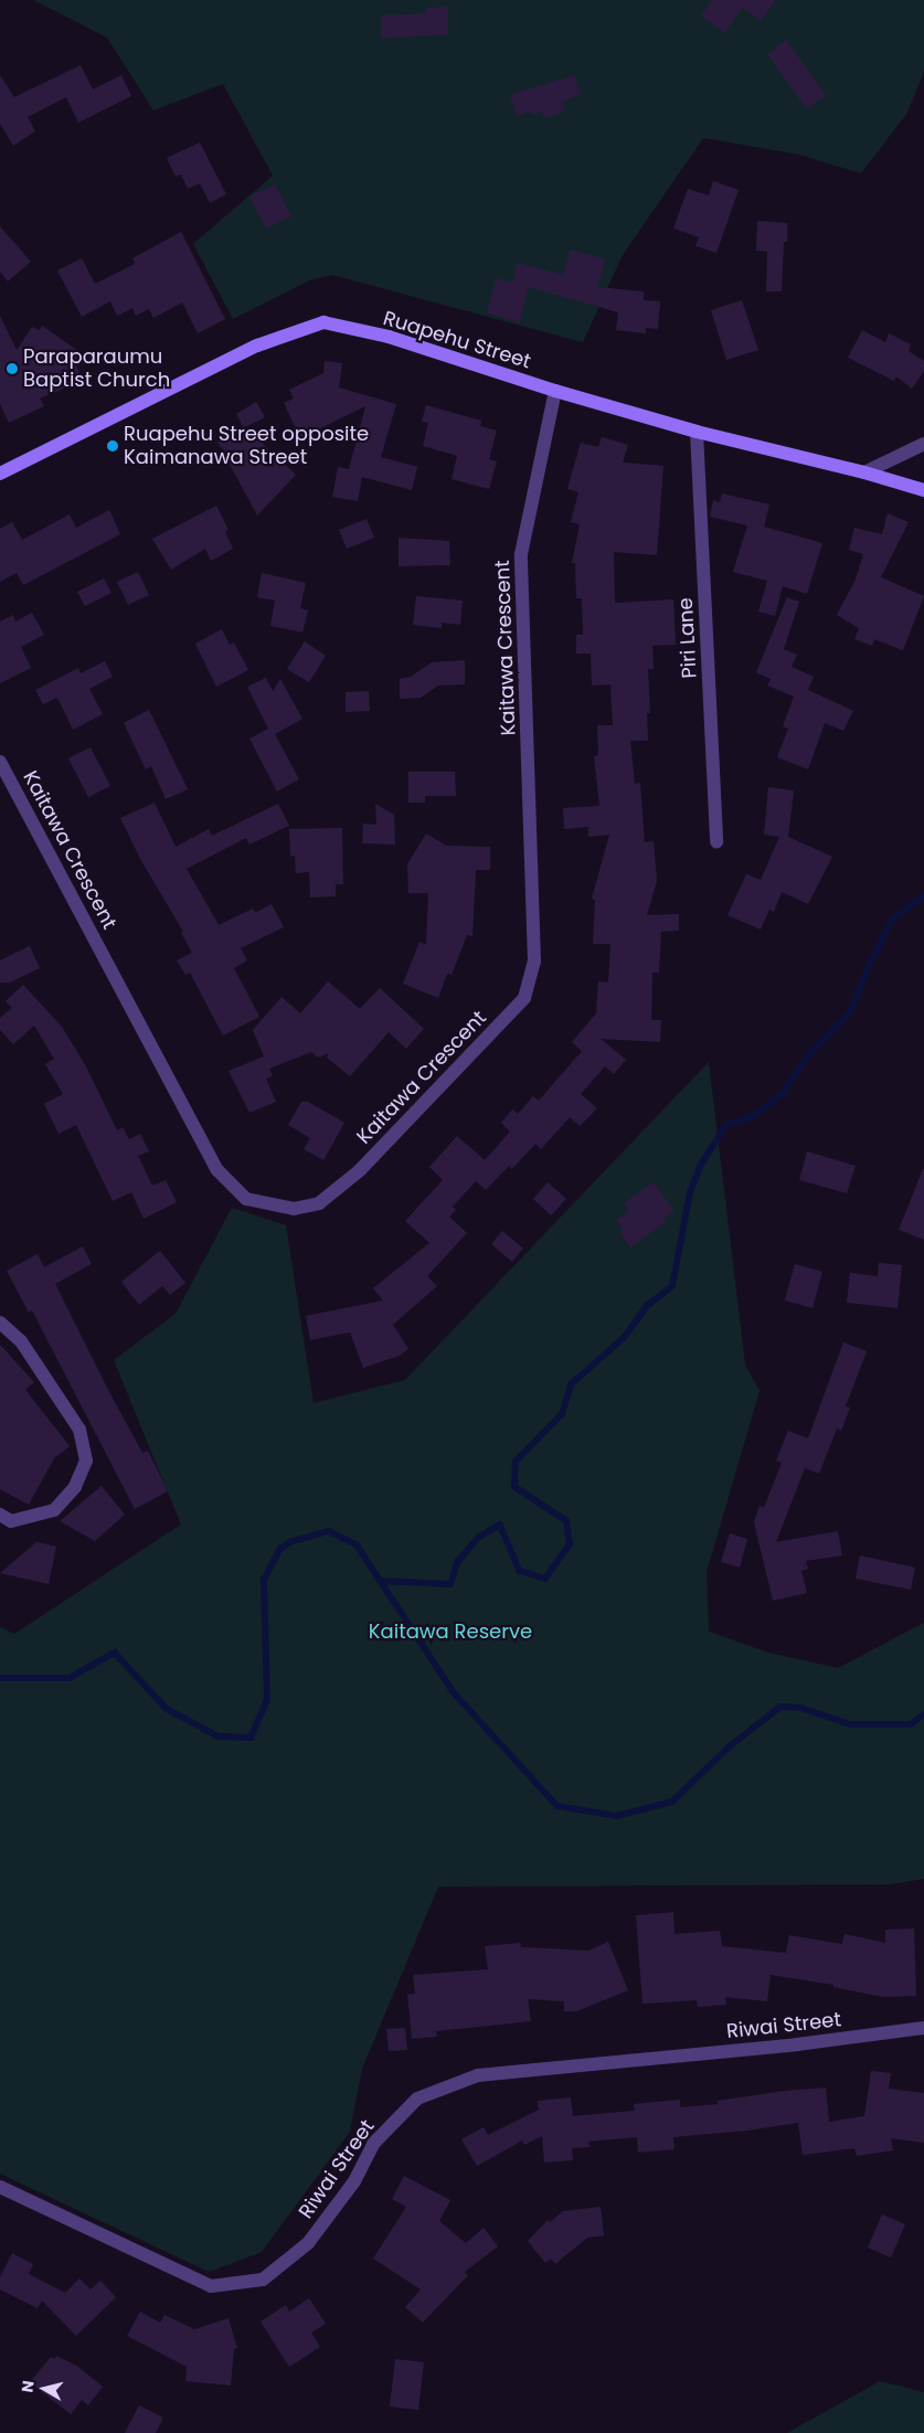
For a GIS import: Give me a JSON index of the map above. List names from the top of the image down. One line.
{"streets":{"street":["Ruapehu Street","Piri Lane","Kaitawa Crescent","Riwai Street"]},"crossings":[["Ruapehu Street","Piri Lane"],["Ruapehu Street","Kaitawa Crescent"]],"parks":["Kaitawa Reserve"],"places":["Paraparaumu Baptist Church","Ruapehu Street opposite Kaimanawa Street"],"north":"left"}
